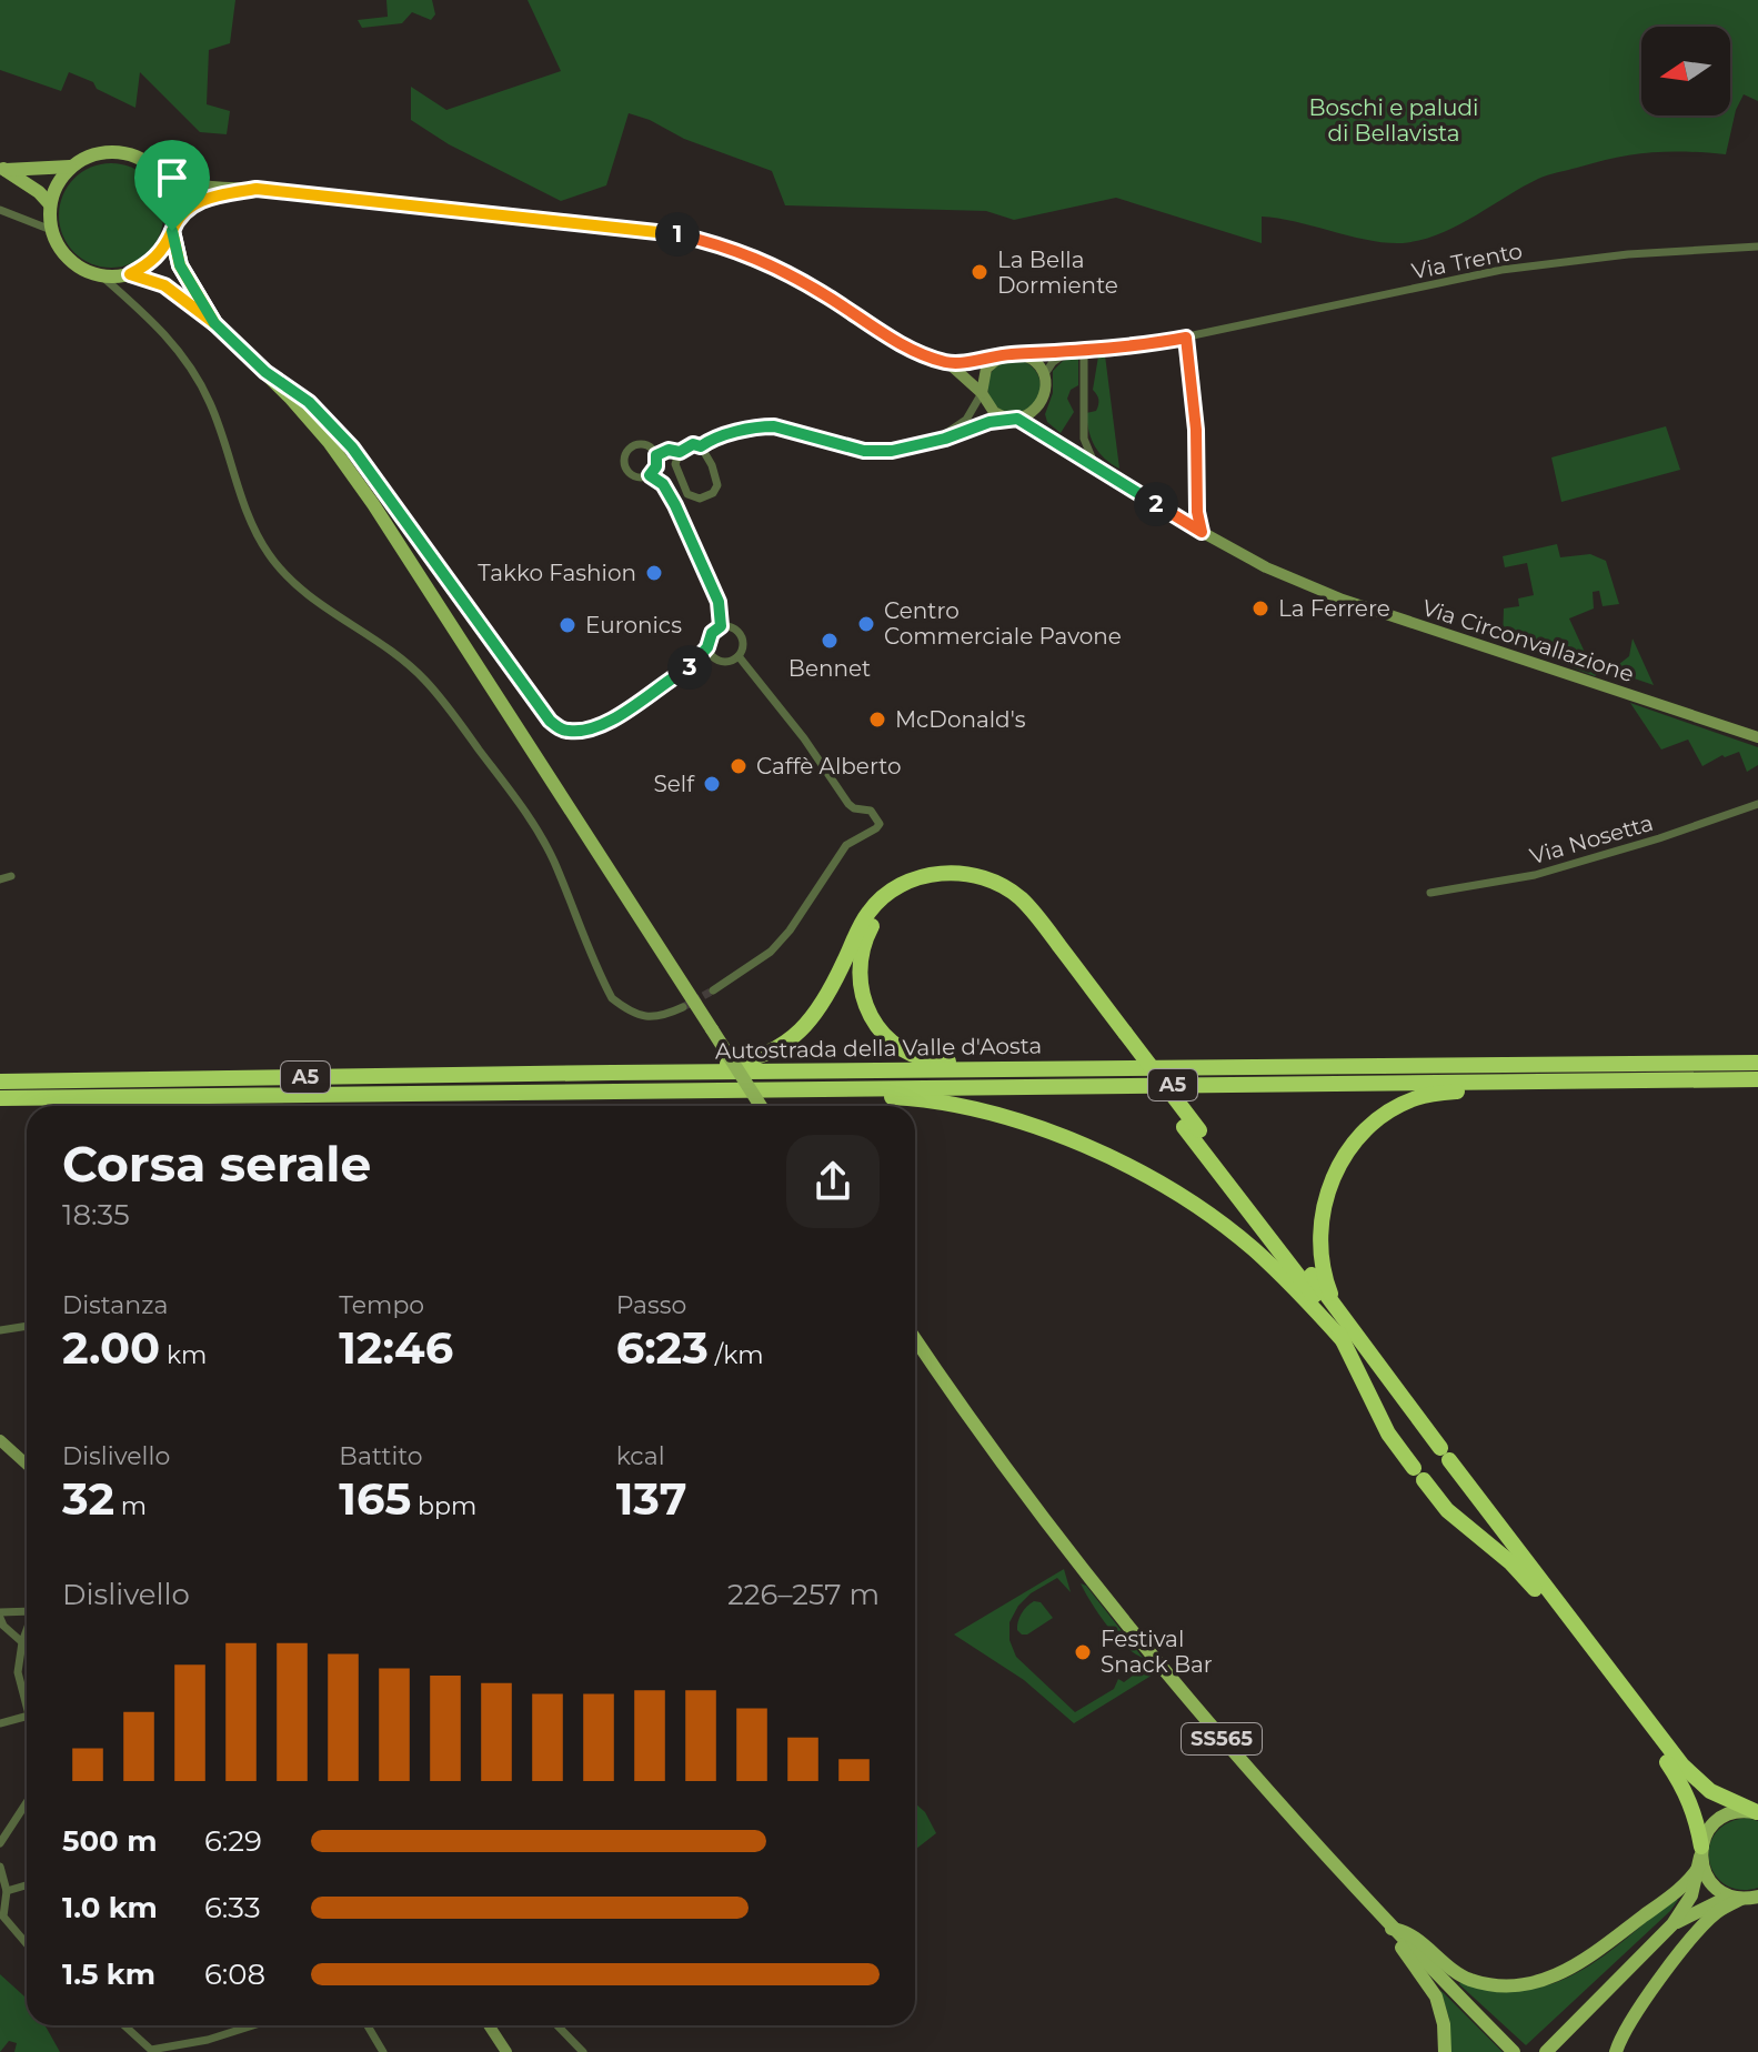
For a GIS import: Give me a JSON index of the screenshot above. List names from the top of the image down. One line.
{"streets":{"highway":["Autostrada della Valle d'Aosta","A5"],"main road":["Via Circonvallazione","SS565"],"street":["Via Trento","Via Nosetta"]},"crossings":[["Via Trento","Via Circonvallazione"]],"parks":["Boschi e paludi di Bellavista"],"places":["La Bella Dormiente","Takko Fashion","La Ferrere","Centro Commerciale Pavone","Euronics","Bennet","McDonald's","Caffè Alberto","Self","Festival Snack Bar"],"north":"left","page":{"pins":["1","2","3"],"heading":["Corsa serale","18:35"],"stats":[["Distanza","2.00 km"],["Tempo","12:46"],["Passo","6:23 /km"],["Dislivello","32 m"],["Battito","165 bpm"],["kcal","137"]],"chart":["Dislivello","226–257 m"],"list":[{"name":"500 m","note":"6:29"},{"name":"1.0 km","note":"6:33"},{"name":"1.5 km","note":"6:08"}]}}
